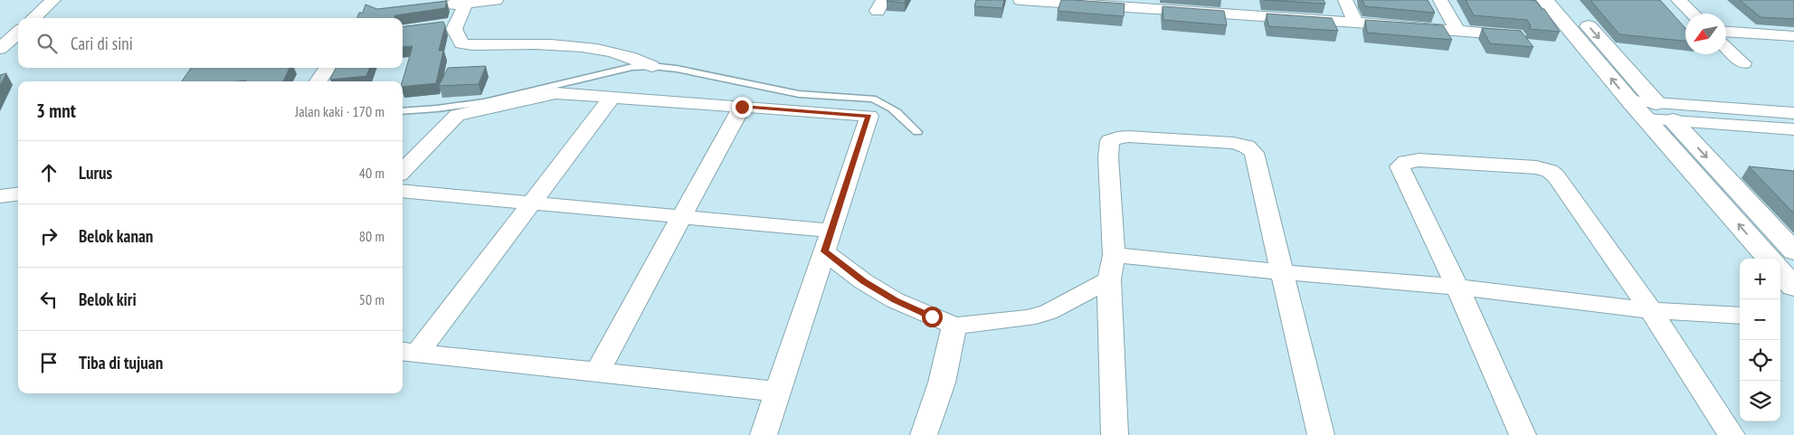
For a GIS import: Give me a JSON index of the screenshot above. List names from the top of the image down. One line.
{"north":"bottom left","page":{"search":"Cari di sini","heading":["3 mnt","Jalan kaki · 170 m"],"list":[["Lurus","40 m"],["Belok kanan","80 m"],["Belok kiri","50 m"],"Tiba di tujuan"],"map_buttons":["+","−"]}}
